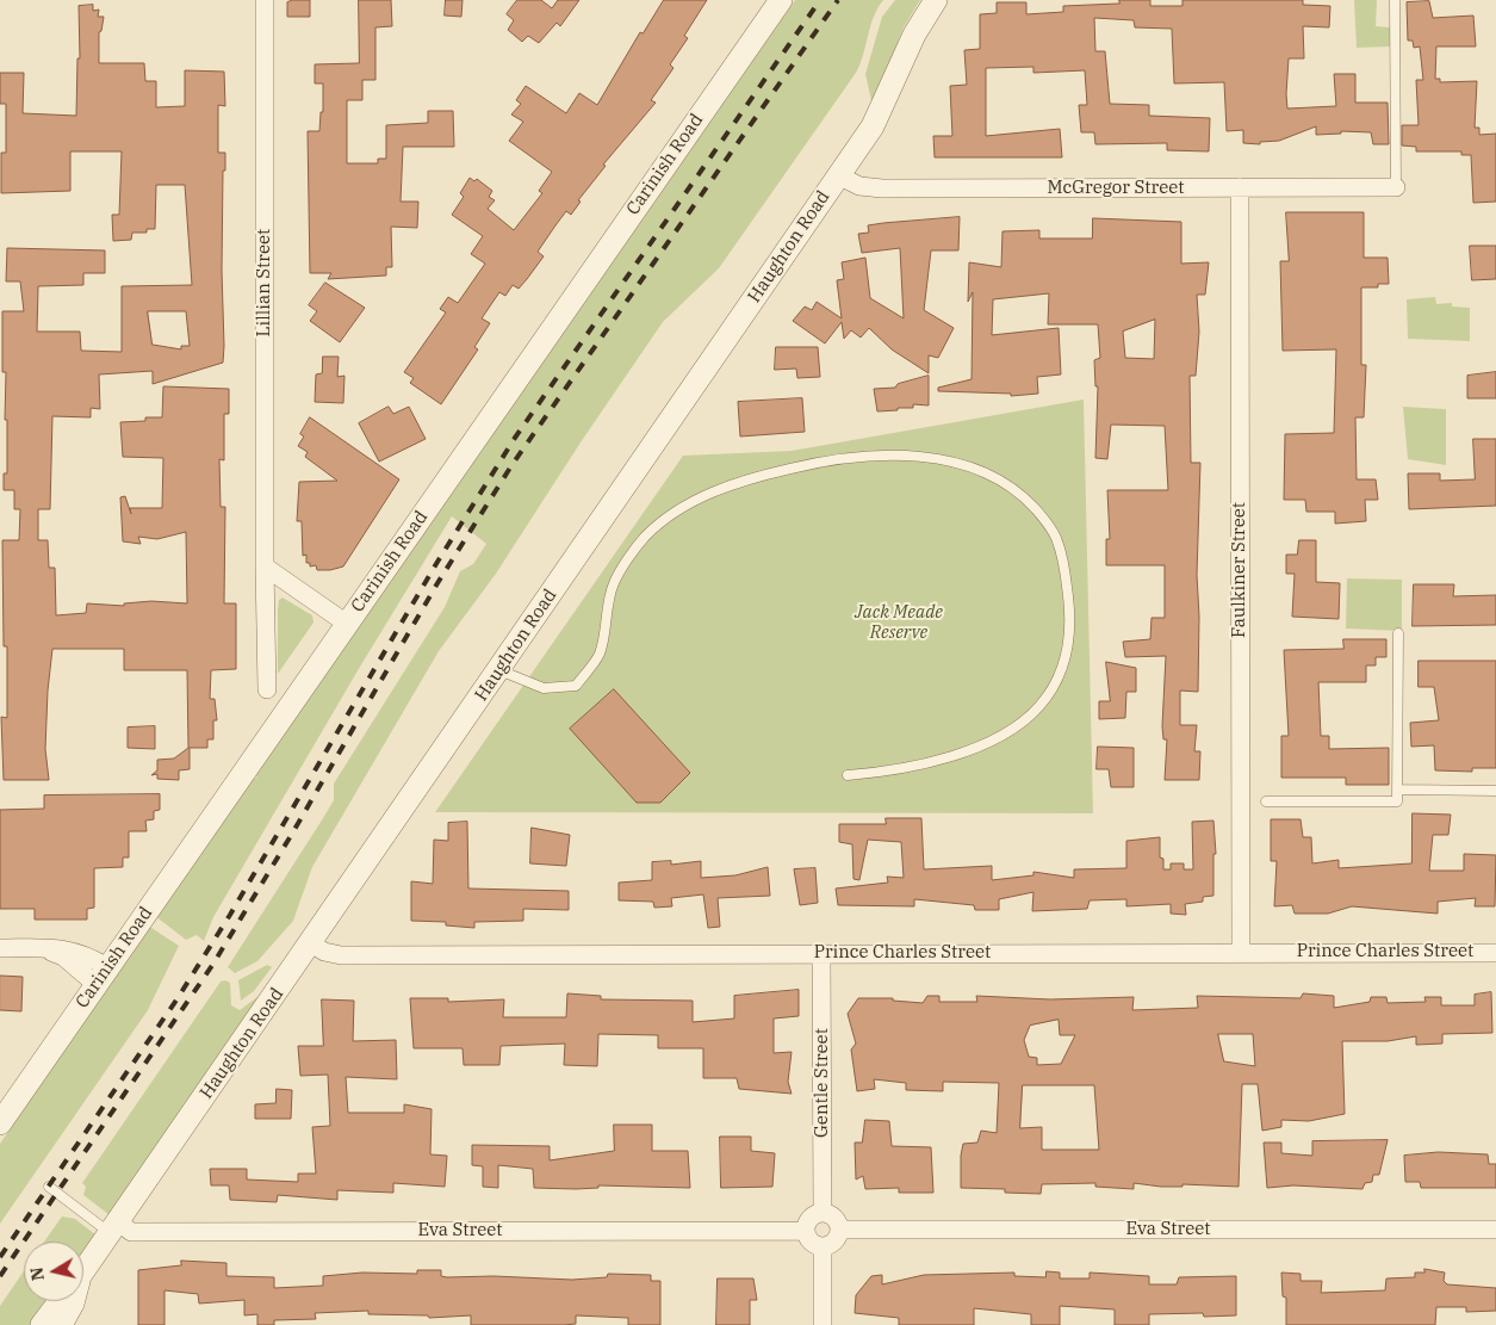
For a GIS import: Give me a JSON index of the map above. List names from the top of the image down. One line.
{"streets":{"street":["Carinish Road","McGregor Street","Haughton Road","Lillian Street","Faulkiner Street","Prince Charles Street","Gentle Street","Eva Street"]},"crossings":[["McGregor Street","Haughton Road"],["McGregor Street","Faulkiner Street"],["Haughton Road","Prince Charles Street"],["Haughton Road","Eva Street"],["Faulkiner Street","Prince Charles Street"],["Prince Charles Street","Gentle Street"],["Gentle Street","Eva Street"]],"parks":["Jack Meade Reserve"],"north":"left"}
